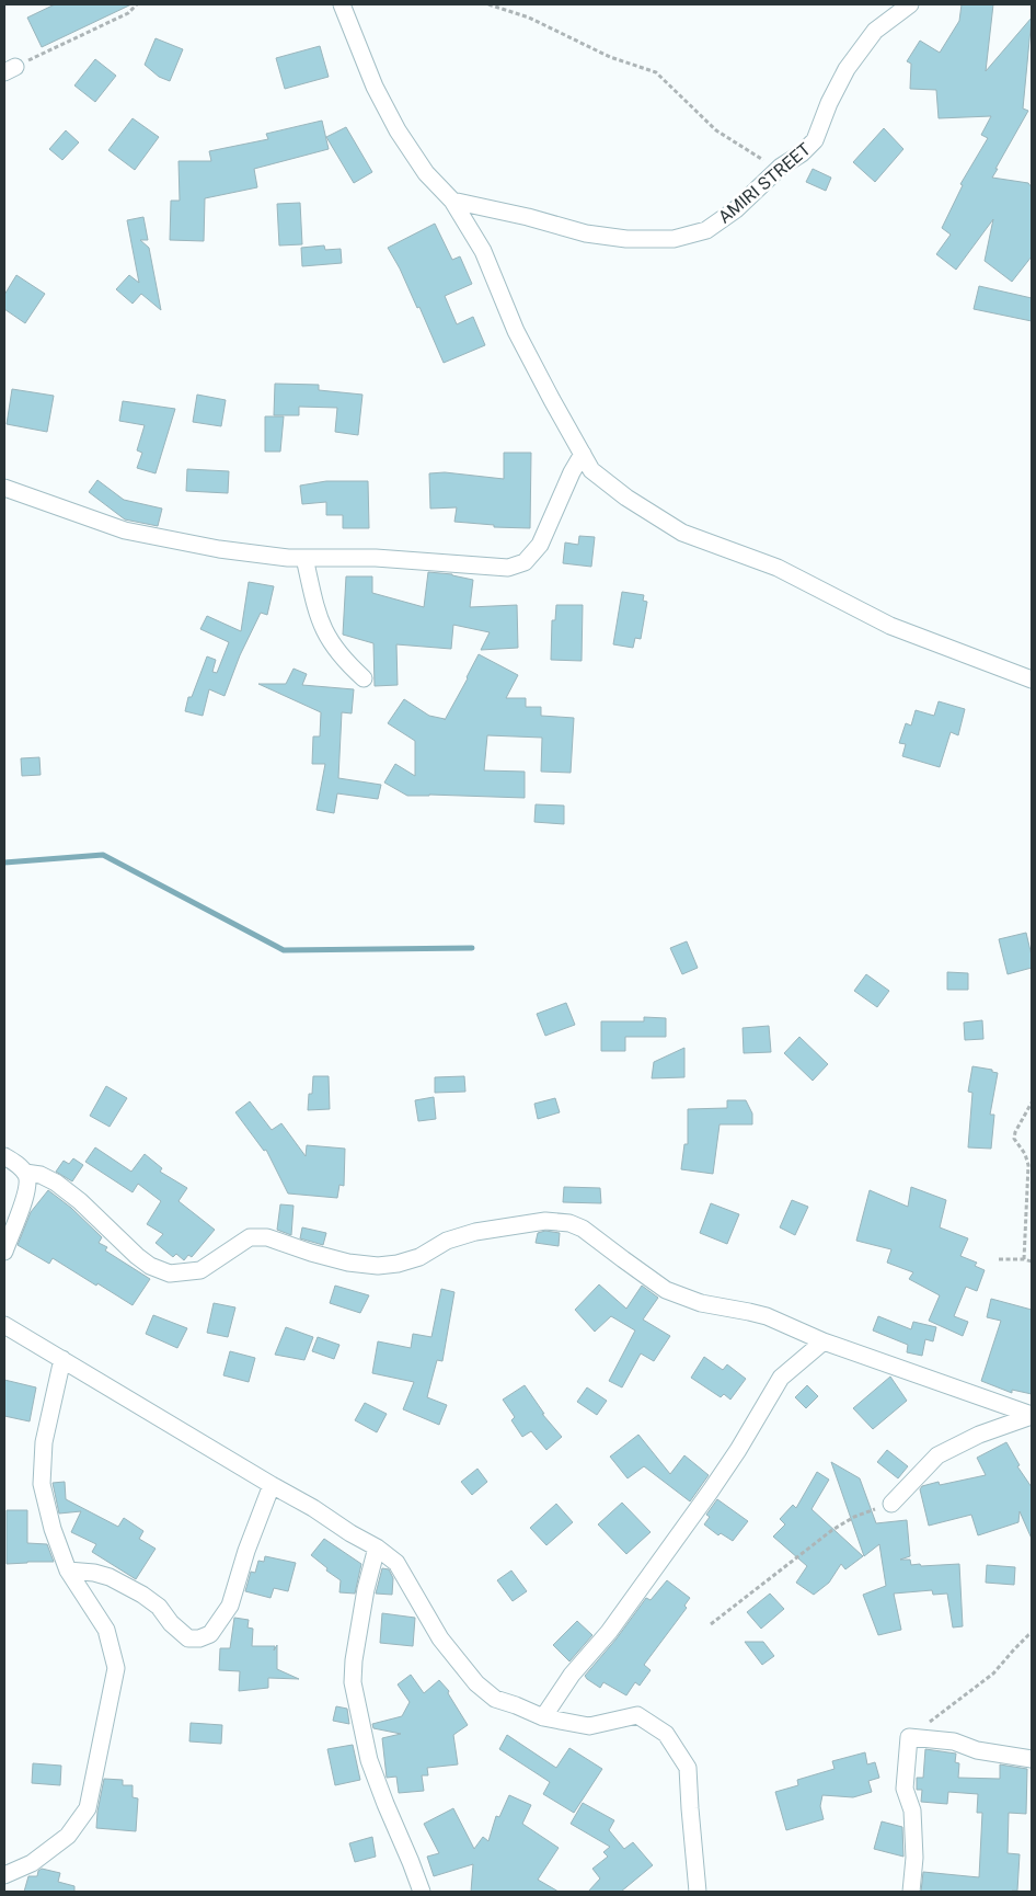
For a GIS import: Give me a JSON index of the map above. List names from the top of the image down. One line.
{"streets":{"street":["AMIRI STREET"]}}
